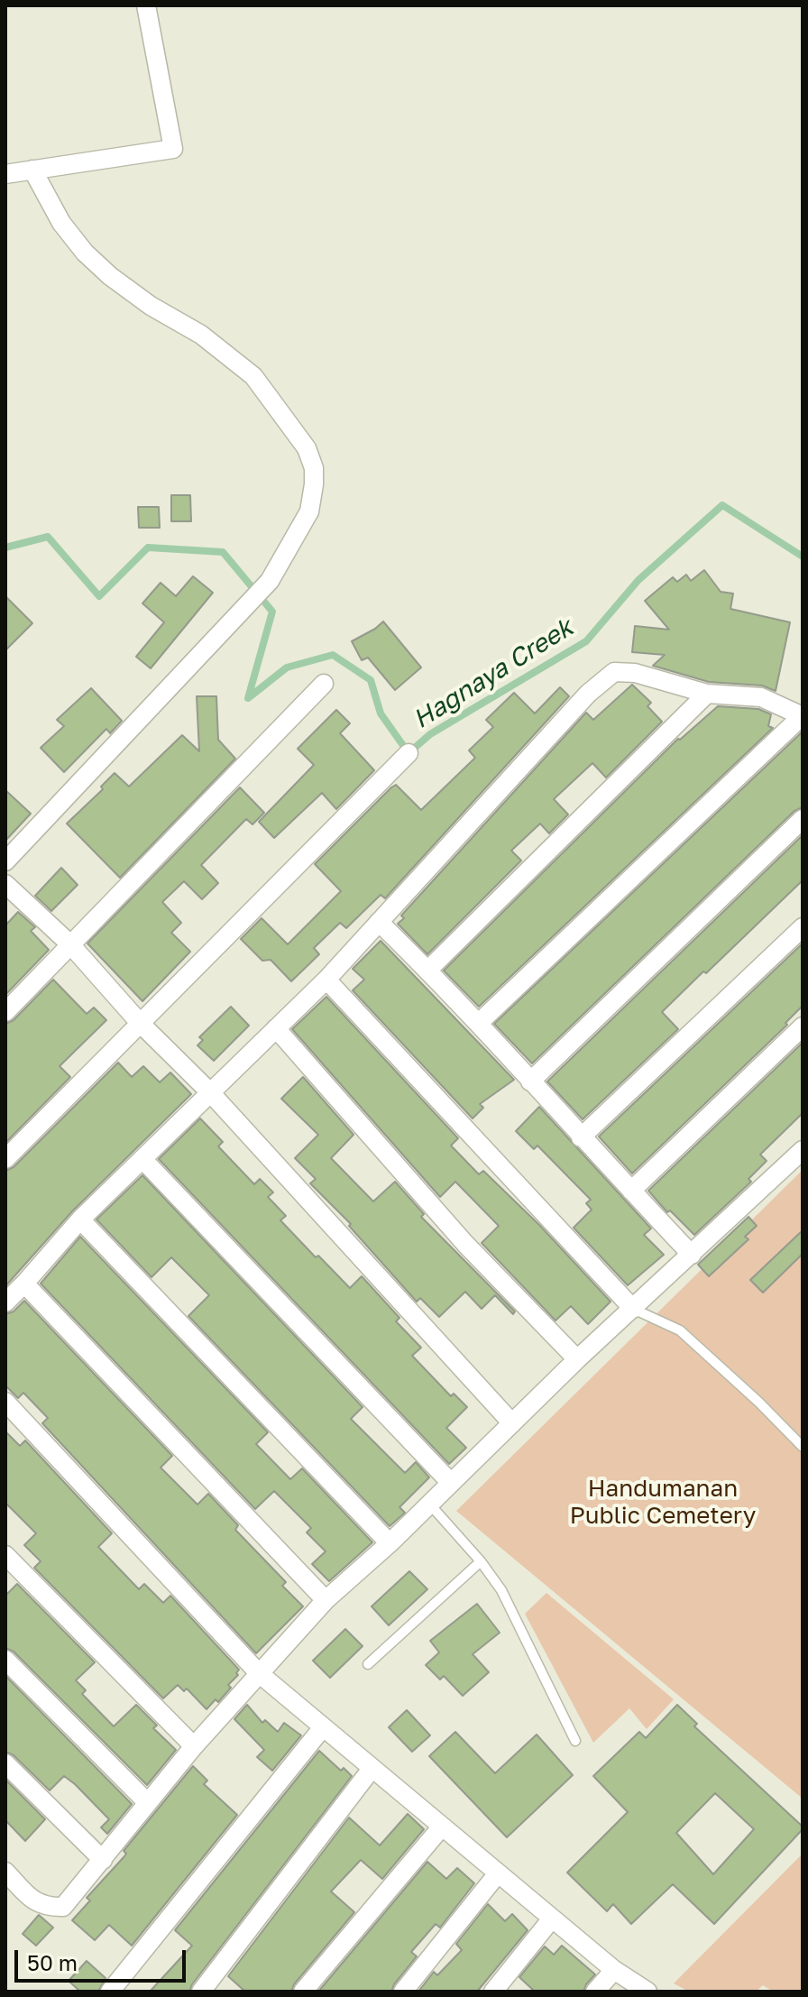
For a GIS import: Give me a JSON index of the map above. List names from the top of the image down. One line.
{"water":["Hagnaya Creek"],"parks":["Handumanan Public Cemetery"],"scale_bar":"50 m"}
